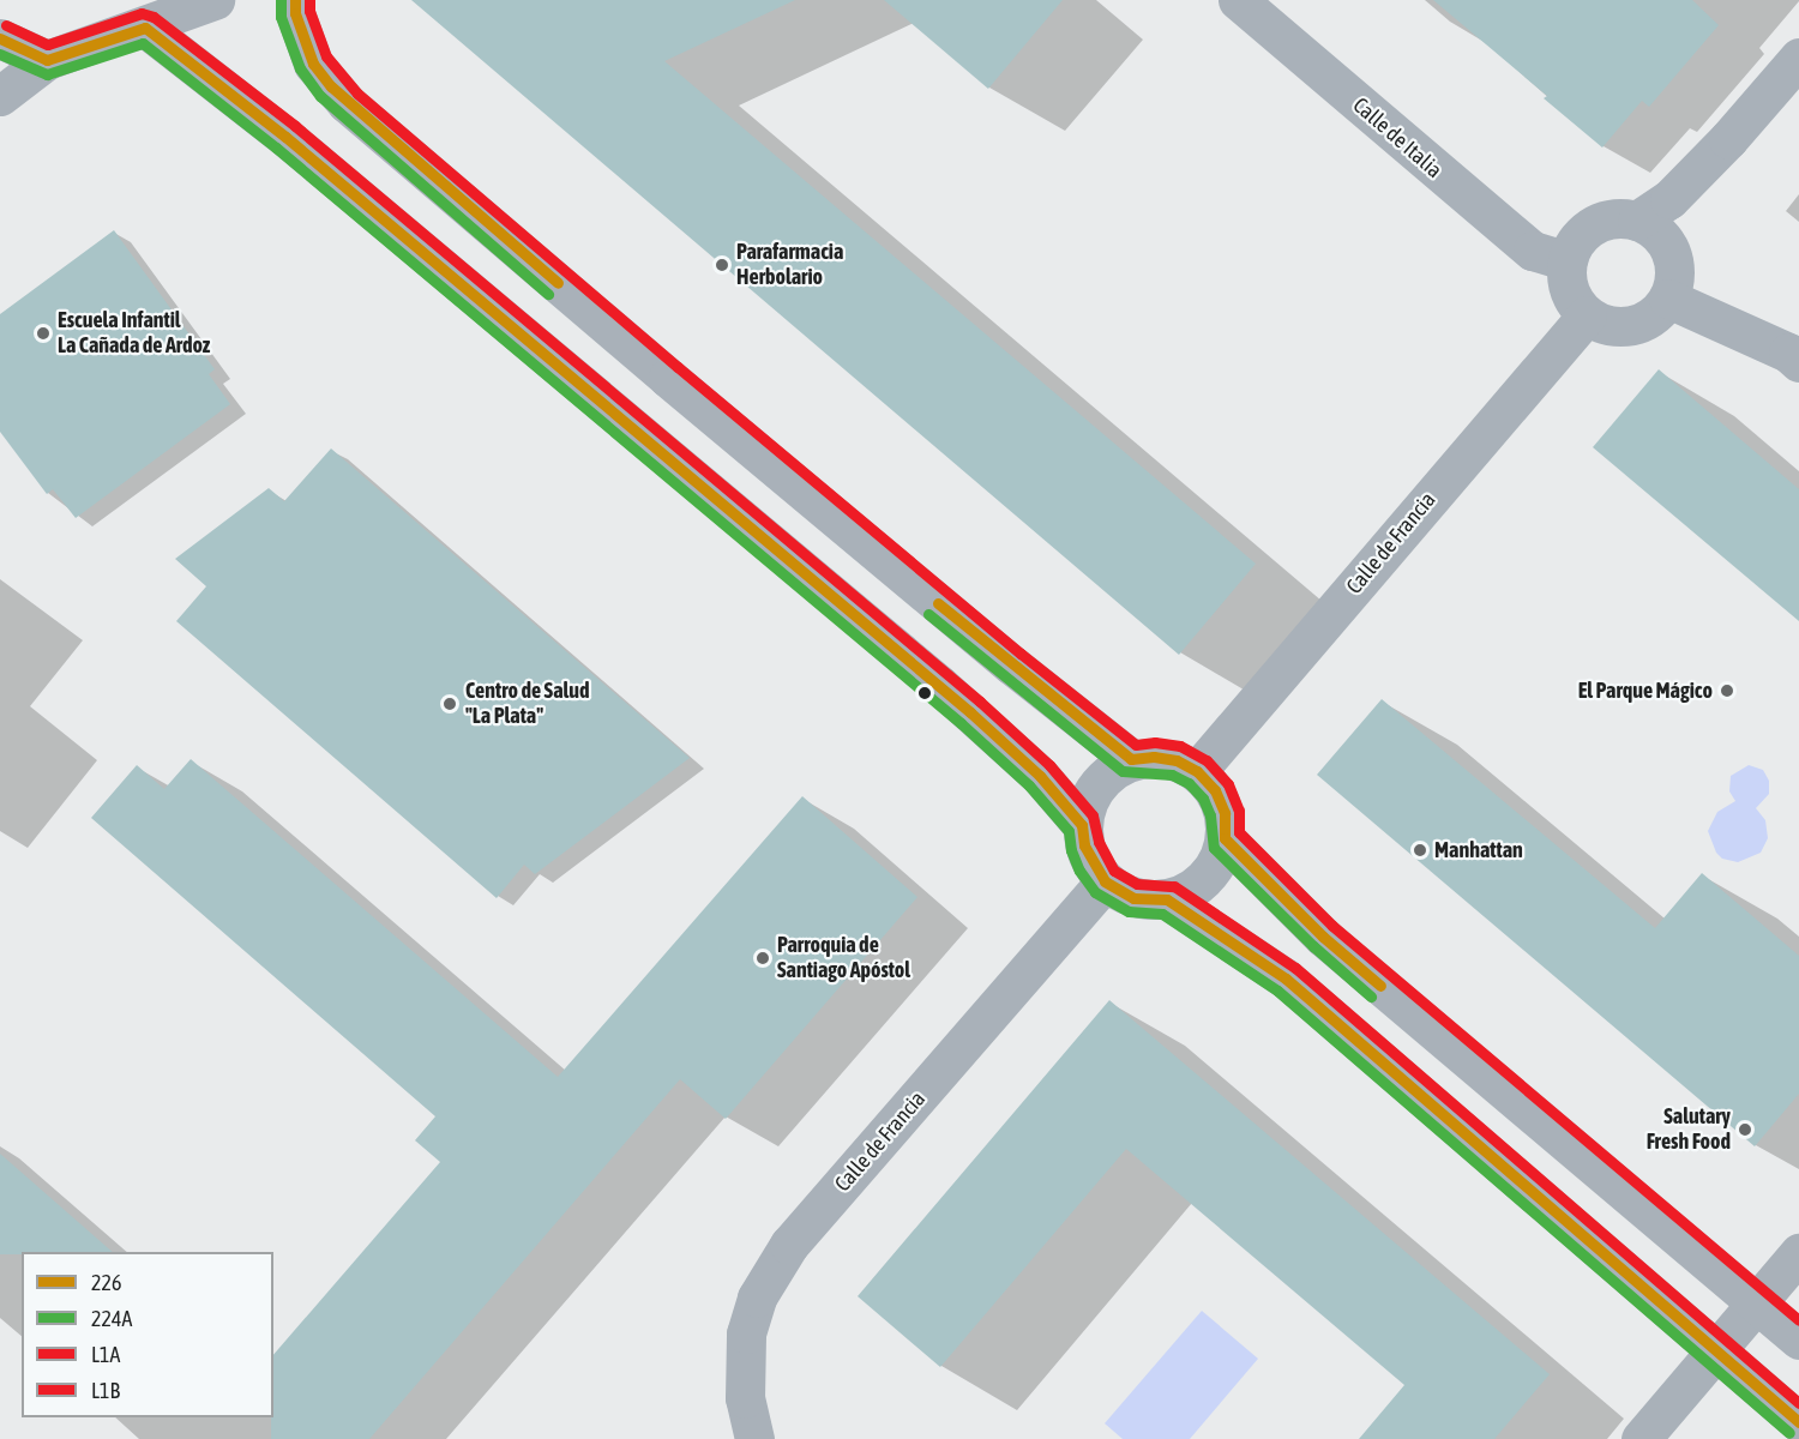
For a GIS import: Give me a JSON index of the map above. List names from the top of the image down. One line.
{"streets":{"street":["Calle de Italia","Calle de Francia"]},"crossings":[["Calle de Italia","Calle de Francia"]],"places":["Parafarmacia Herbolario","Escuela Infantil La Cañada de Ardoz","El Parque Mágico","Centro de Salud \"La Plata\"","Manhattan","Parroquia de Santiago Apóstol","Salutary Fresh Food"],"lines":["transit line 226","transit line 224A","transit line L1B","transit line L1A"],"legend":["226","224A","L1A","L1B"]}
